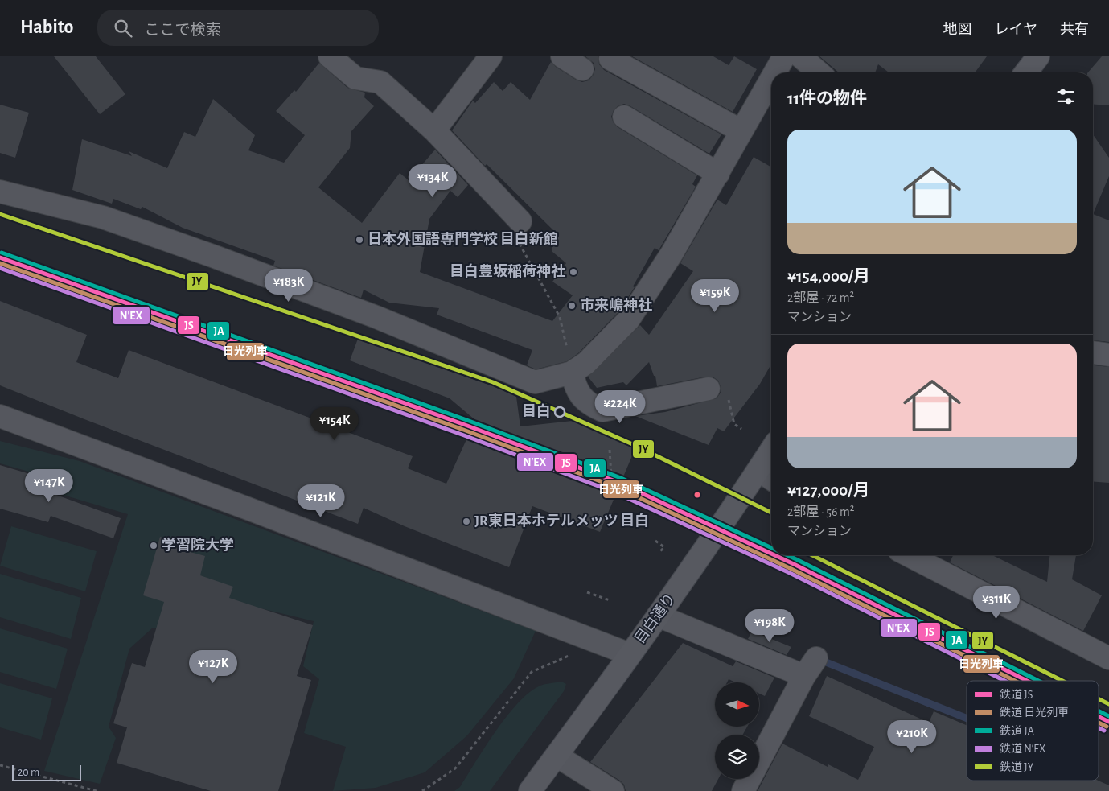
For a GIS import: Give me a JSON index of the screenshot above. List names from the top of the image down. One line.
{"streets":{"main road":["目白通り"]},"places":["日本外国語専門学校 目白新館","目白豊坂稲荷神社","市来嶋神社","目白","JR東日本ホテルメッツ 目白","学習院大学"],"lines":["rail line JY","rail line JA","rail line JS","rail line 日光列車","rail line N'EX"],"legend":["鉄道 JS","鉄道 日光列車","鉄道 JA","鉄道 N'EX","鉄道 JY"],"scale_bar":"20 m","north":"right","page":{"header":"Habito","search":"ここで検索","nav":["地図","レイヤ","共有"],"heading":"11件の物件","list":[{"name":"¥154,000/月","note":"2部屋 · 72 m² · マンション"},{"name":"¥127,000/月","note":"2部屋 · 56 m² · マンション"}],"price":["¥134K","¥183K","¥159K","¥224K","¥154K","¥147K","¥121K","¥311K","¥198K","¥127K","¥210K"],"scale":"20 m"}}
